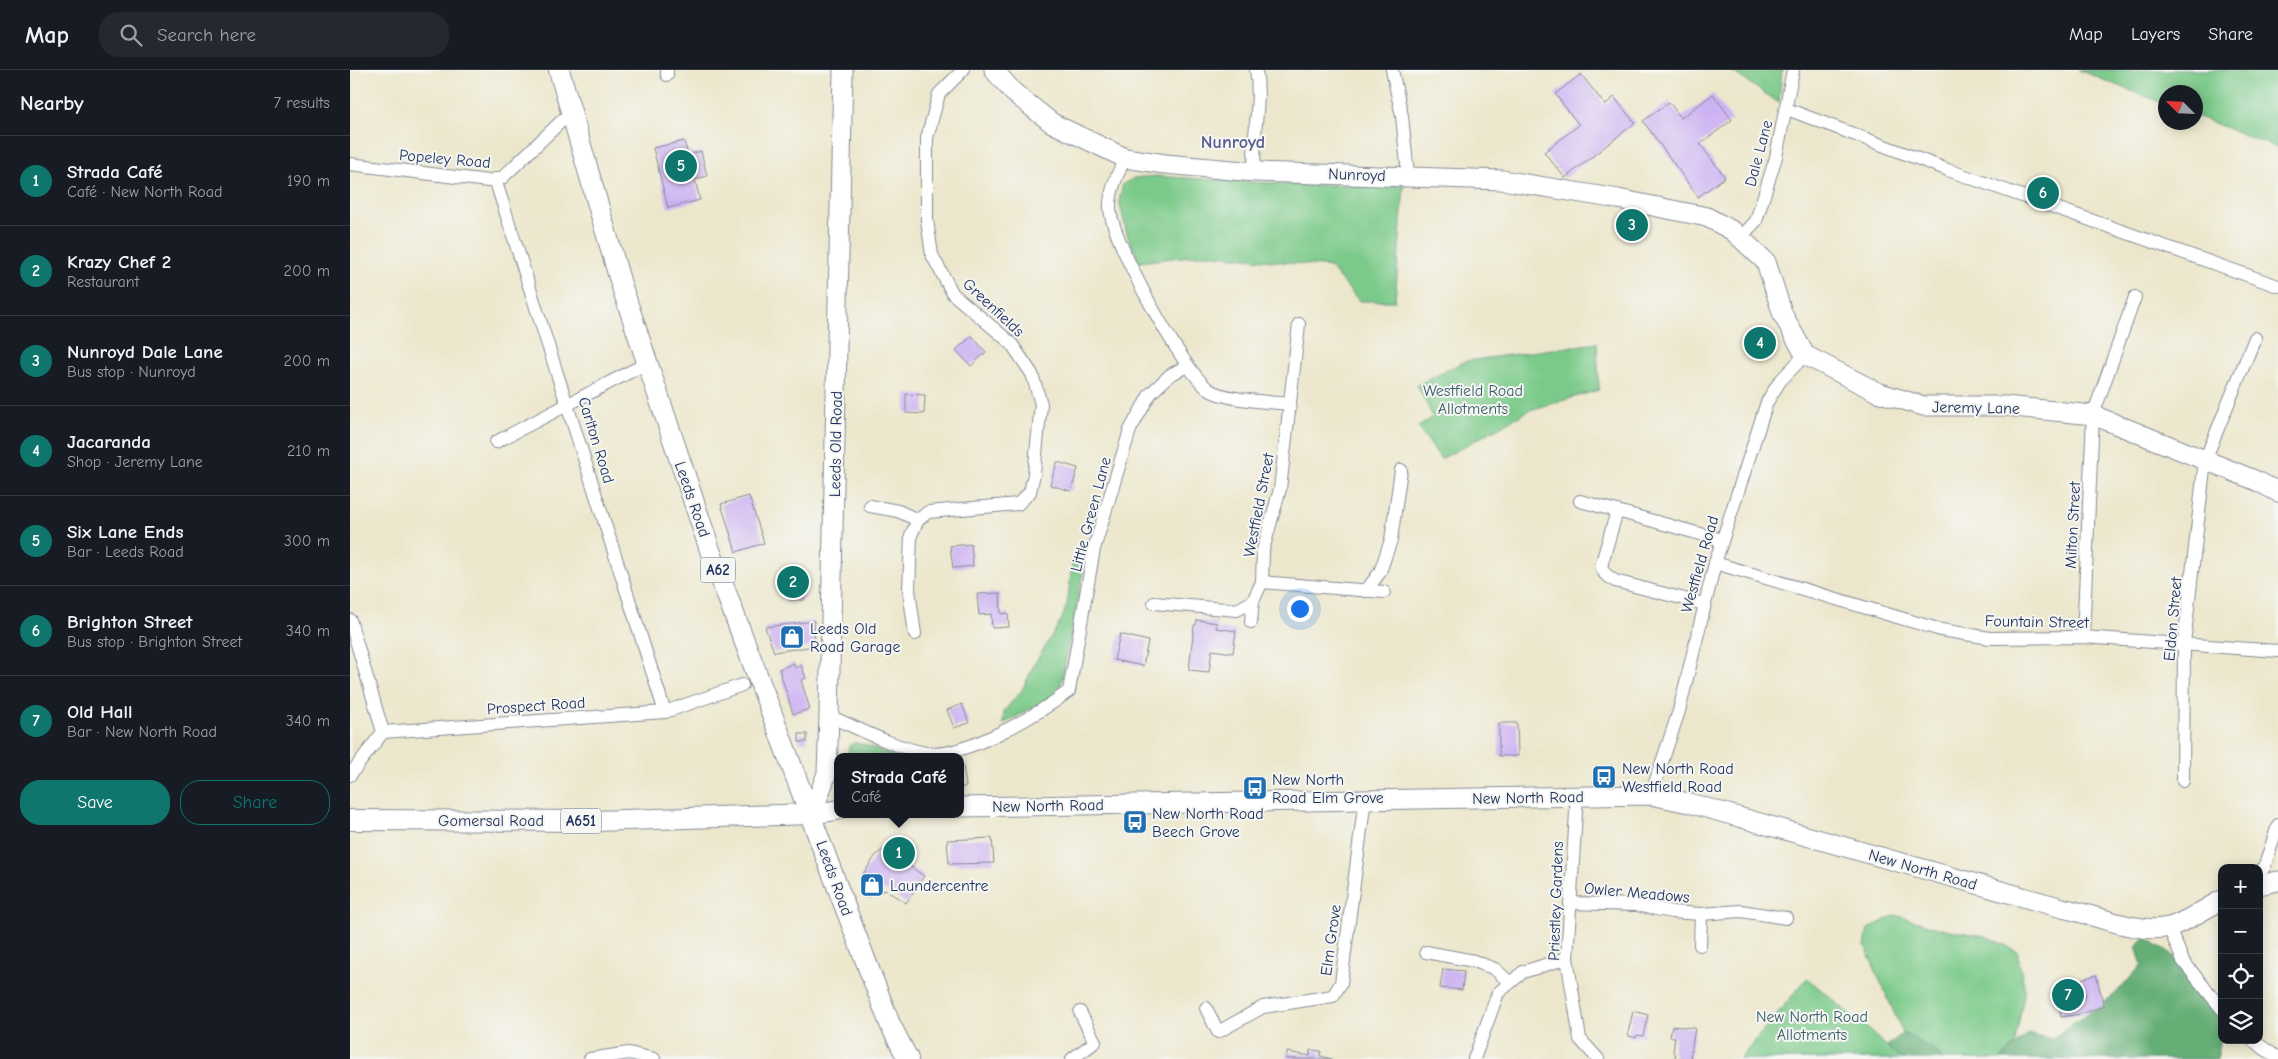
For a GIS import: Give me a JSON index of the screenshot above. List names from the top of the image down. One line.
{"streets":{"main road":["Leeds Road","A62","Gomersal Road","A651"],"street":["Dale Lane","Popeley Road","Nunroyd","Greenfields","Jeremy Lane","Carlton Road","Leeds Old Road","Westfield Street","Little Green Lane","Milton Street","Westfield Road","Eldon Street","Fountain Street","Prospect Road","New North Road","Owler Meadows","Priestley Gardens","Elm Grove"]},"crossings":[["Dale Lane","Nunroyd"],["Popeley Road","Carlton Road"],["Popeley Road","Leeds Road"],["Jeremy Lane","Milton Street"],["Jeremy Lane","Westfield Road"],["Jeremy Lane","Eldon Street"],["Carlton Road","Prospect Road"],["Leeds Old Road","Leeds Road"],["Leeds Old Road","Little Green Lane"],["Leeds Old Road","Gomersal Road"],["Leeds Road","Gomersal Road"],["Milton Street","Fountain Street"],["Westfield Road","Fountain Street"],["Westfield Road","New North Road"],["Eldon Street","Fountain Street"],["New North Road","Priestley Gardens"],["New North Road","Elm Grove"],["Owler Meadows","Priestley Gardens"]],"districts":["Nunroyd"],"parks":["Westfield Road Allotments","New North Road Allotments"],"places":{"shop":["Leeds Old Road Garage","Laundercentre"],"bus stop":["New North Road Westfield Road","New North Road Elm Grove","New North Road Beech Grove"]},"north":"top left","page":{"header":"Map","search":"Search here","nav":["Map","Layers","Share"],"heading":["Nearby","7 results"],"list":[{"mark":"1","name":"Strada Café","note":"Café · New North Road","value":"190 m"},{"mark":"2","name":"Krazy Chef 2","note":"Restaurant","value":"200 m"},{"mark":"3","name":"Nunroyd Dale Lane","note":"Bus stop · Nunroyd","value":"200 m"},{"mark":"4","name":"Jacaranda","note":"Shop · Jeremy Lane","value":"210 m"},{"mark":"5","name":"Six Lane Ends","note":"Bar · Leeds Road","value":"300 m"},{"mark":"6","name":"Brighton Street","note":"Bus stop · Brighton Street","value":"340 m"},{"mark":"7","name":"Old Hall","note":"Bar · New North Road","value":"340 m"}],"pins":["5","6","3","4","2","1","7"],"popup":["Strada Café","Café"],"buttons":["Save","Share"],"map_buttons":["+","−"]}}
